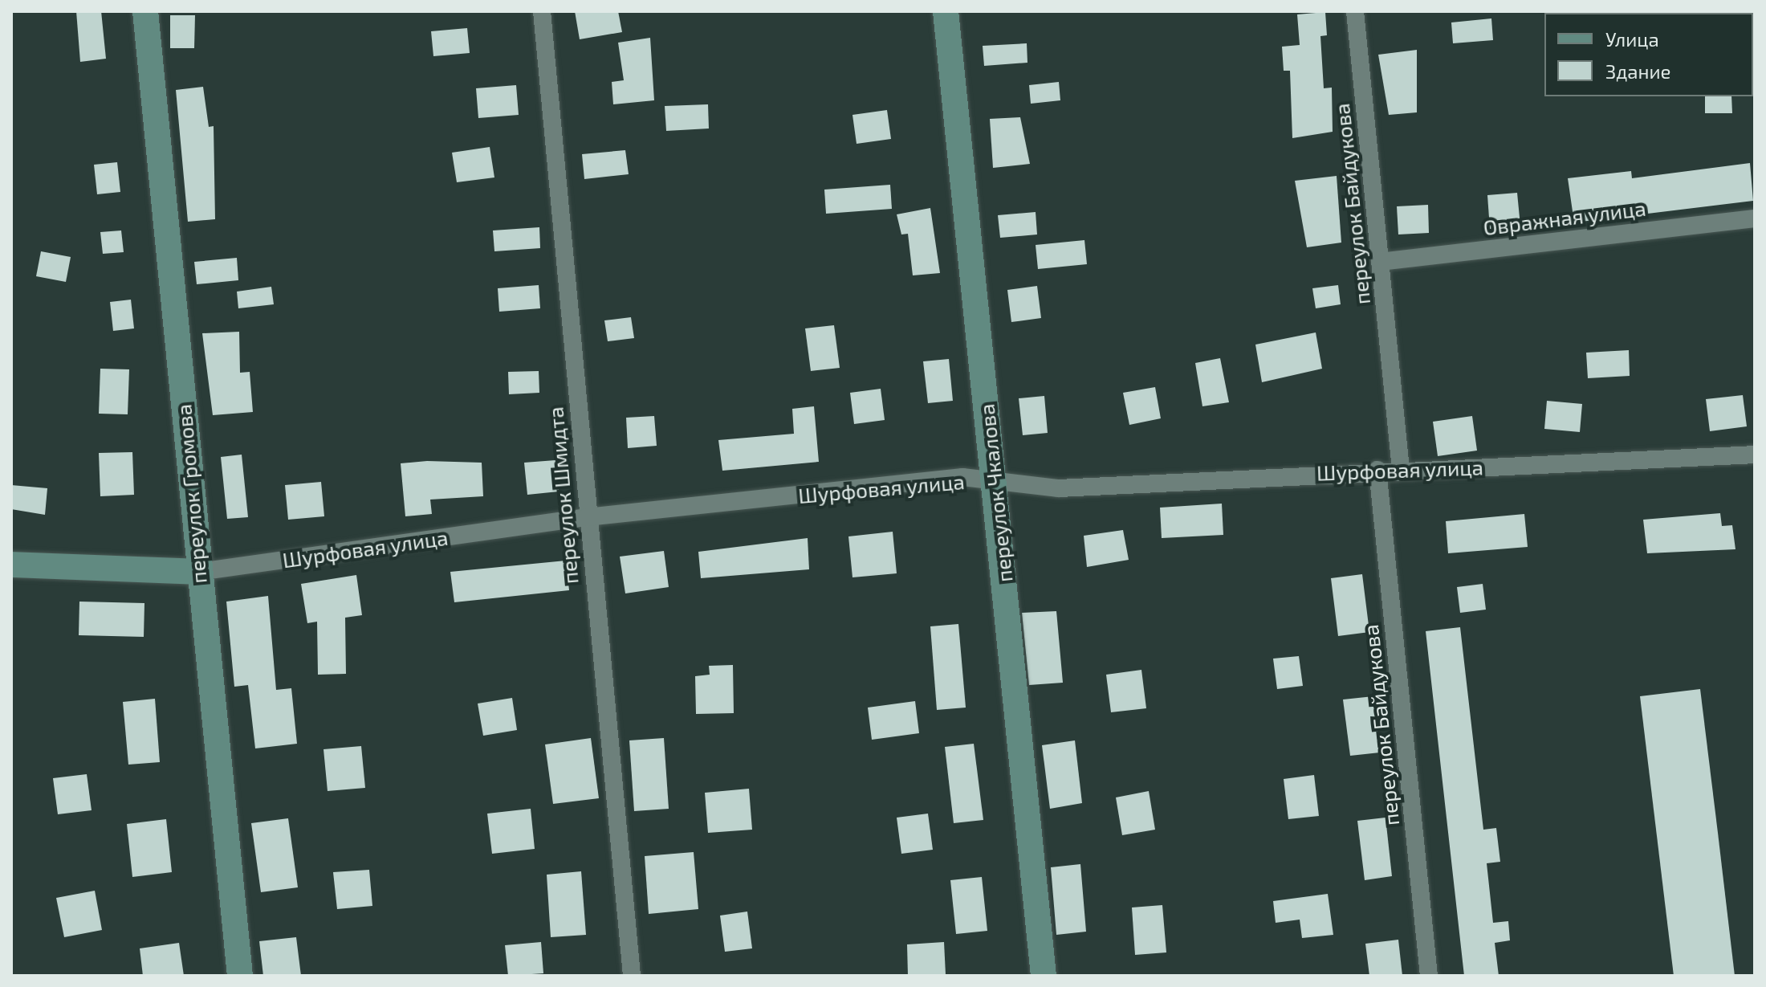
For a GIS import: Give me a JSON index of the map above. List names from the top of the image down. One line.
{"streets":{"street":["переулок Байдукова","Овражная улица","Шурфовая улица","переулок Чкалова","переулок Громова","переулок Шмидта"]},"crossings":[["переулок Байдукова","Овражная улица"],["переулок Байдукова","Шурфовая улица"],["Шурфовая улица","переулок Чкалова"],["Шурфовая улица","переулок Громова"],["Шурфовая улица","переулок Шмидта"]],"legend":["Улица","Здание"]}
